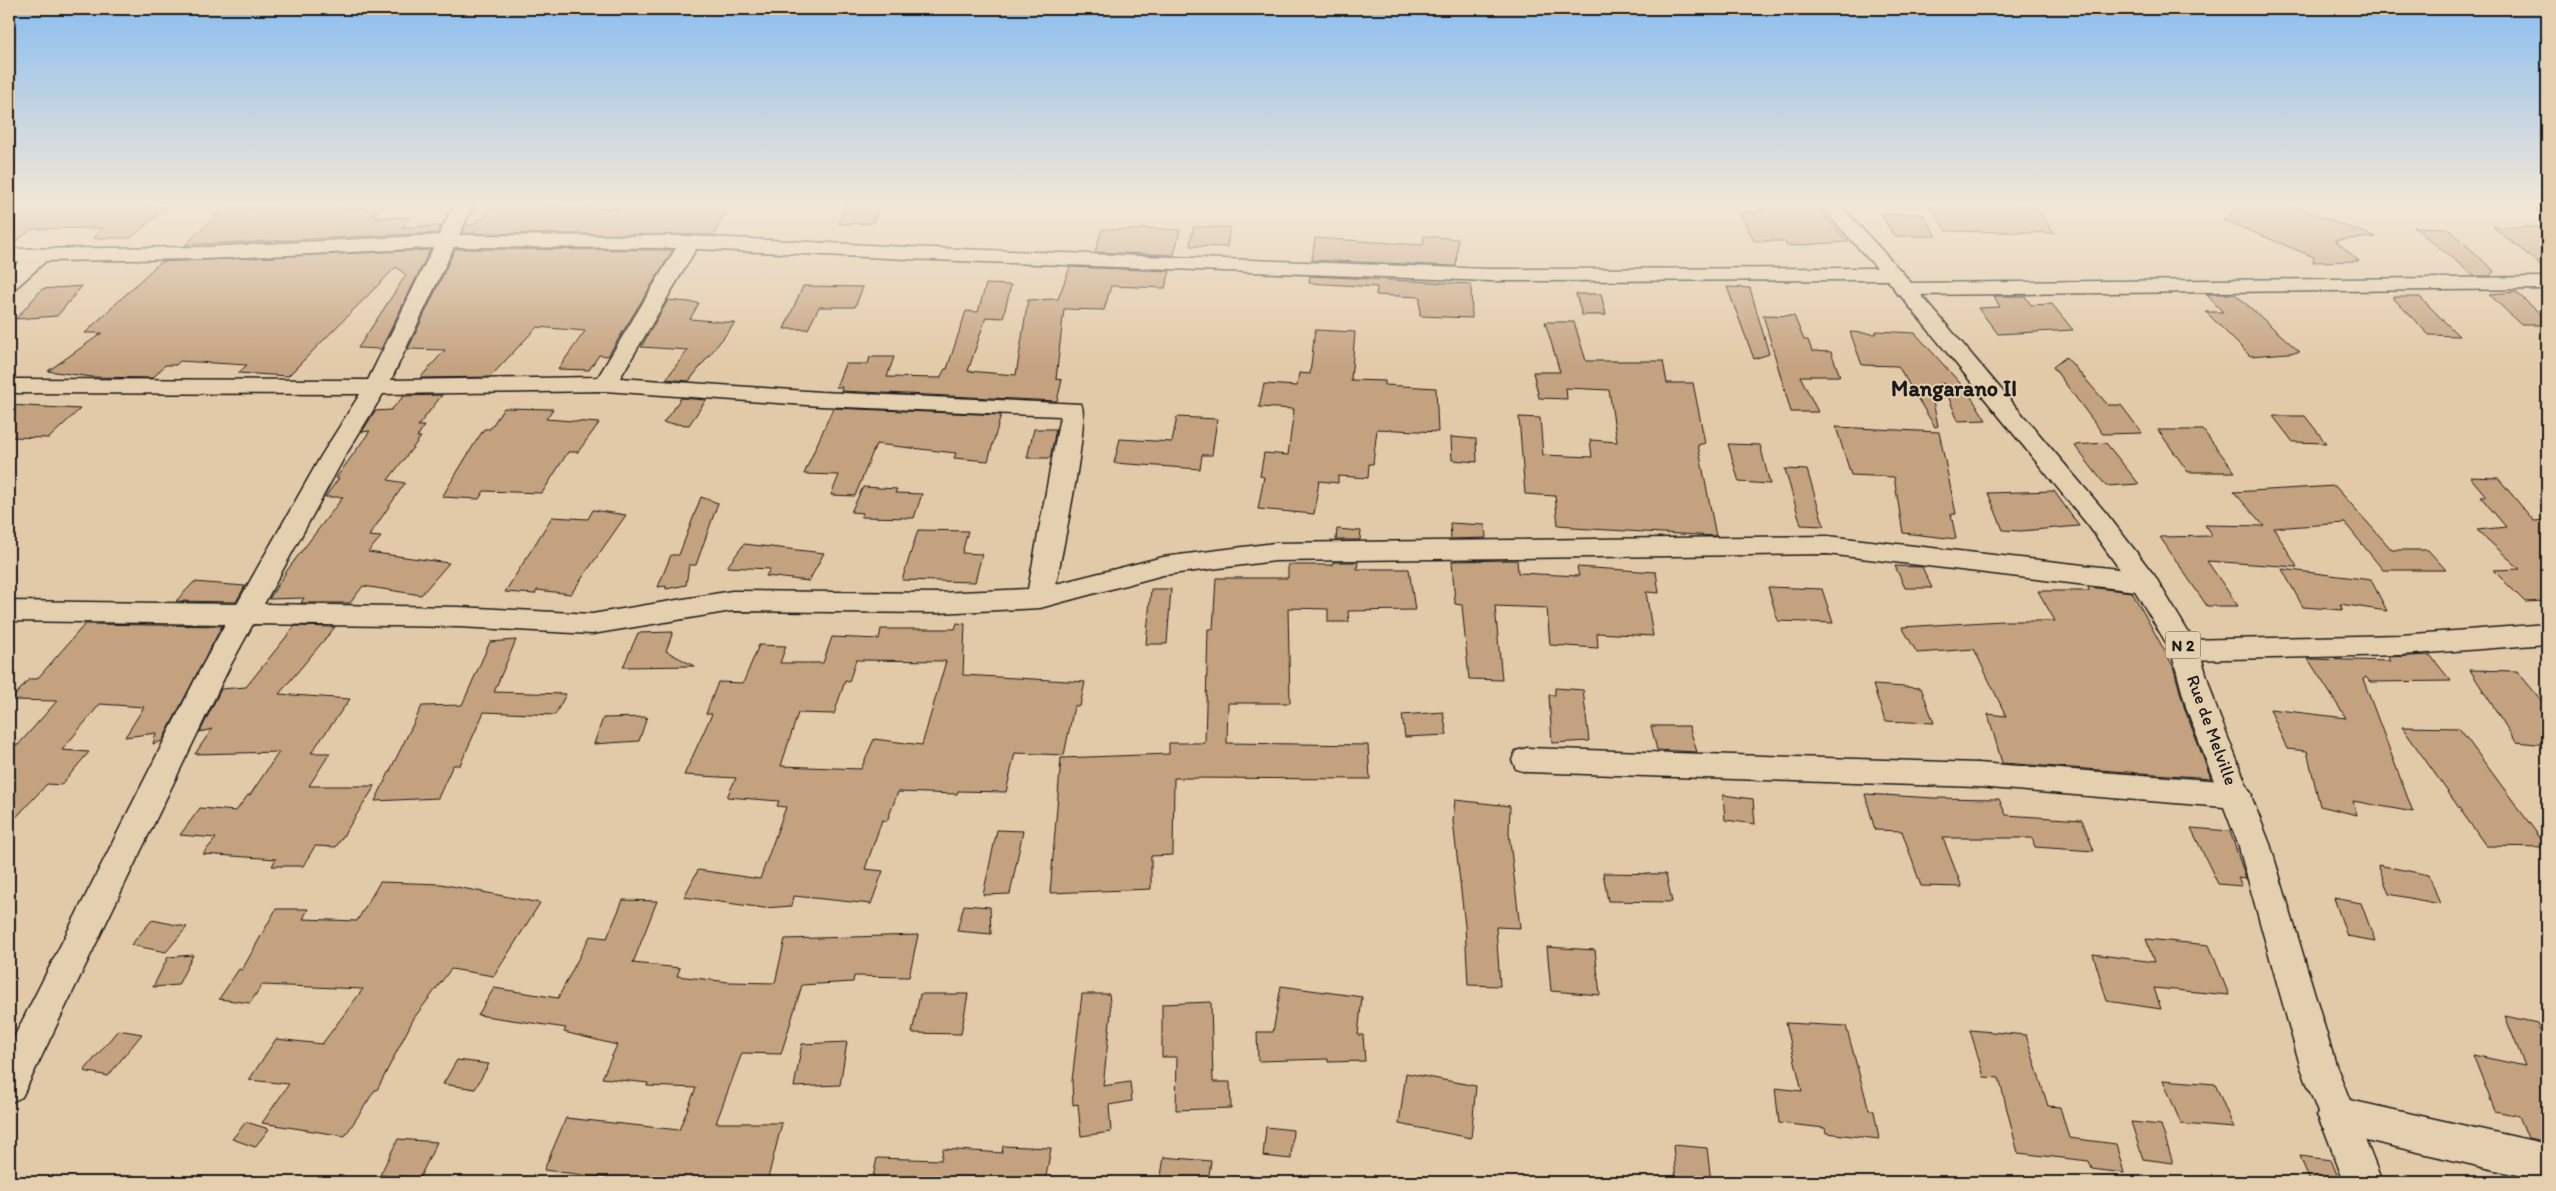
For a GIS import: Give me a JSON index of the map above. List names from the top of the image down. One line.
{"streets":{"street":["N 2","Rue de Melville"]},"districts":["Mangarano II"]}
